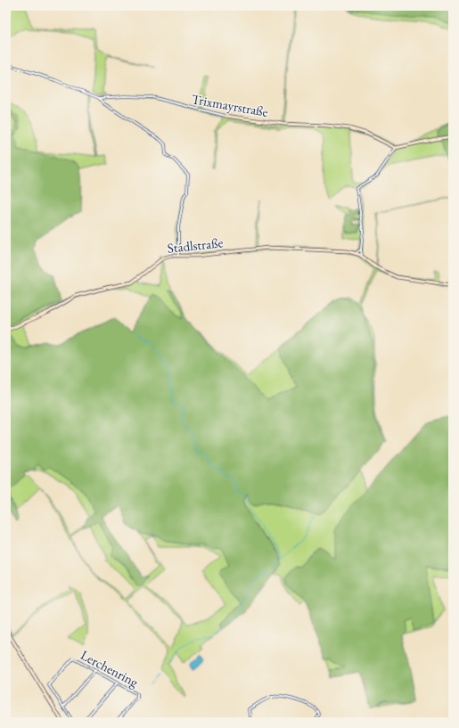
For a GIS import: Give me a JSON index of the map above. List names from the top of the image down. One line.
{"streets":{"street":["Trixmayrstraße","Stadlstraße","Lerchenring"]}}
